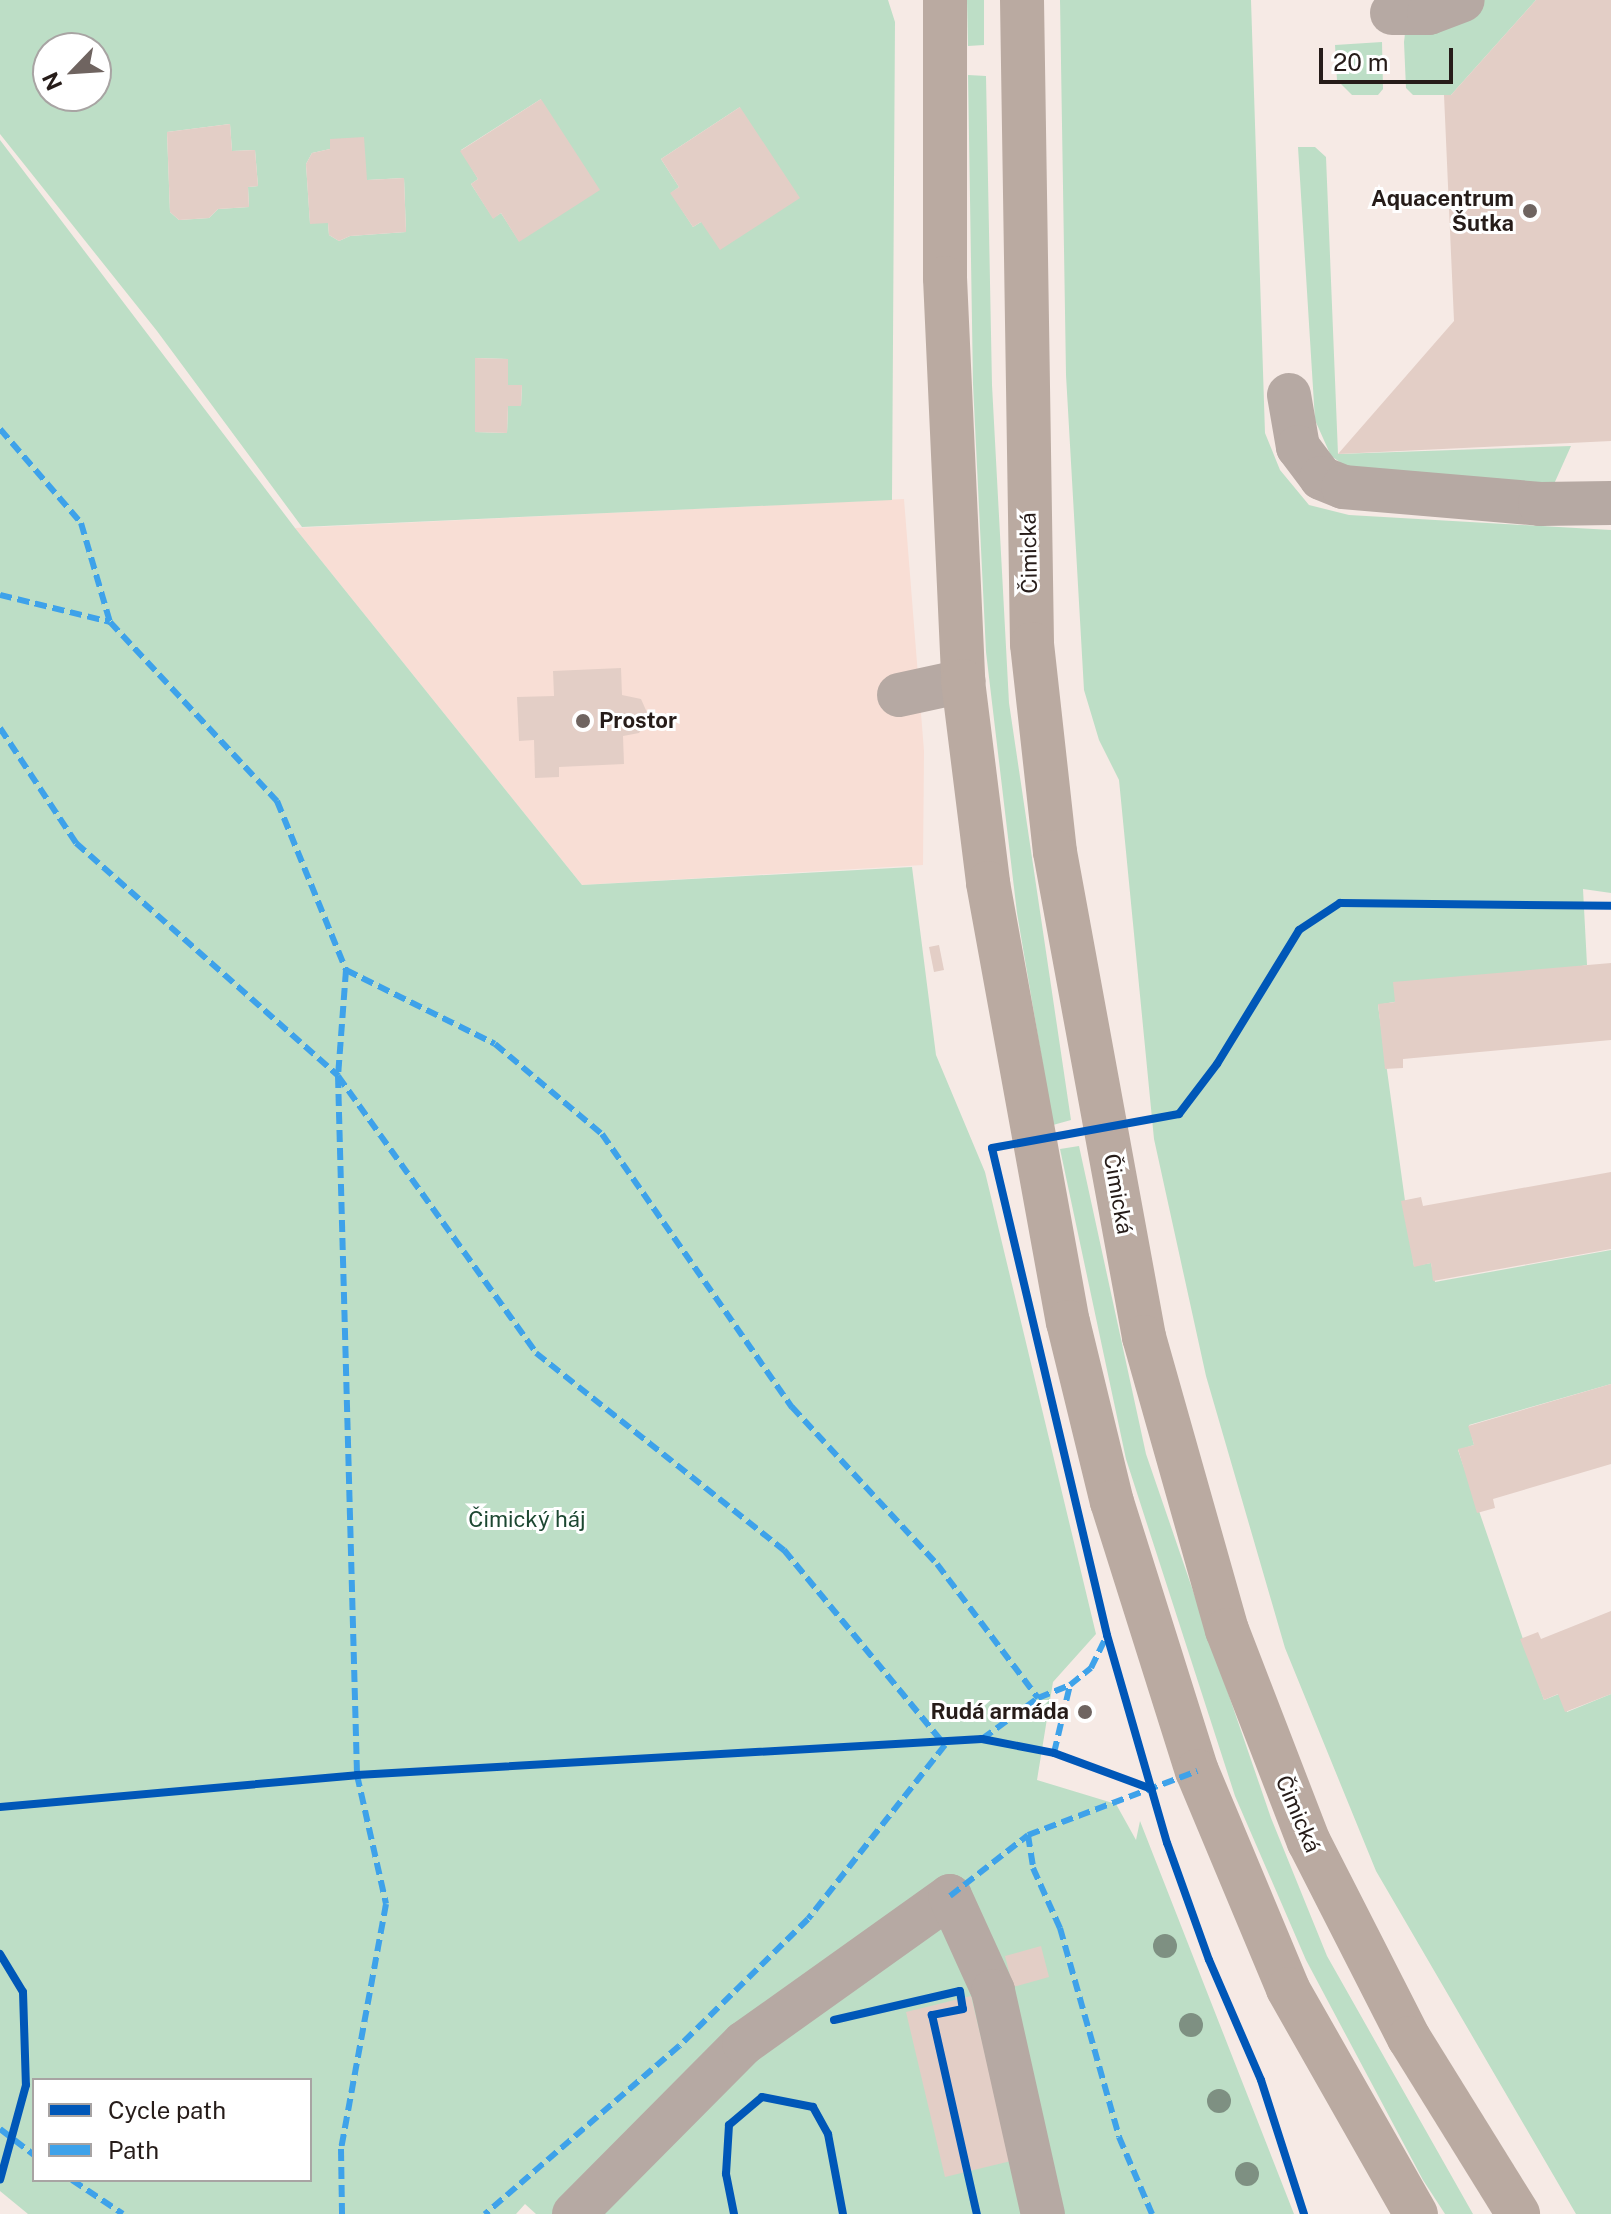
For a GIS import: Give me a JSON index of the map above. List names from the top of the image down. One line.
{"streets":{"main road":["Čimická"]},"parks":["Čimický háj"],"places":["Aquacentrum Šutka","Prostor","Rudá armáda"],"legend":["Cycle path","Path"],"scale_bar":"20 m","north":"bottom left"}
